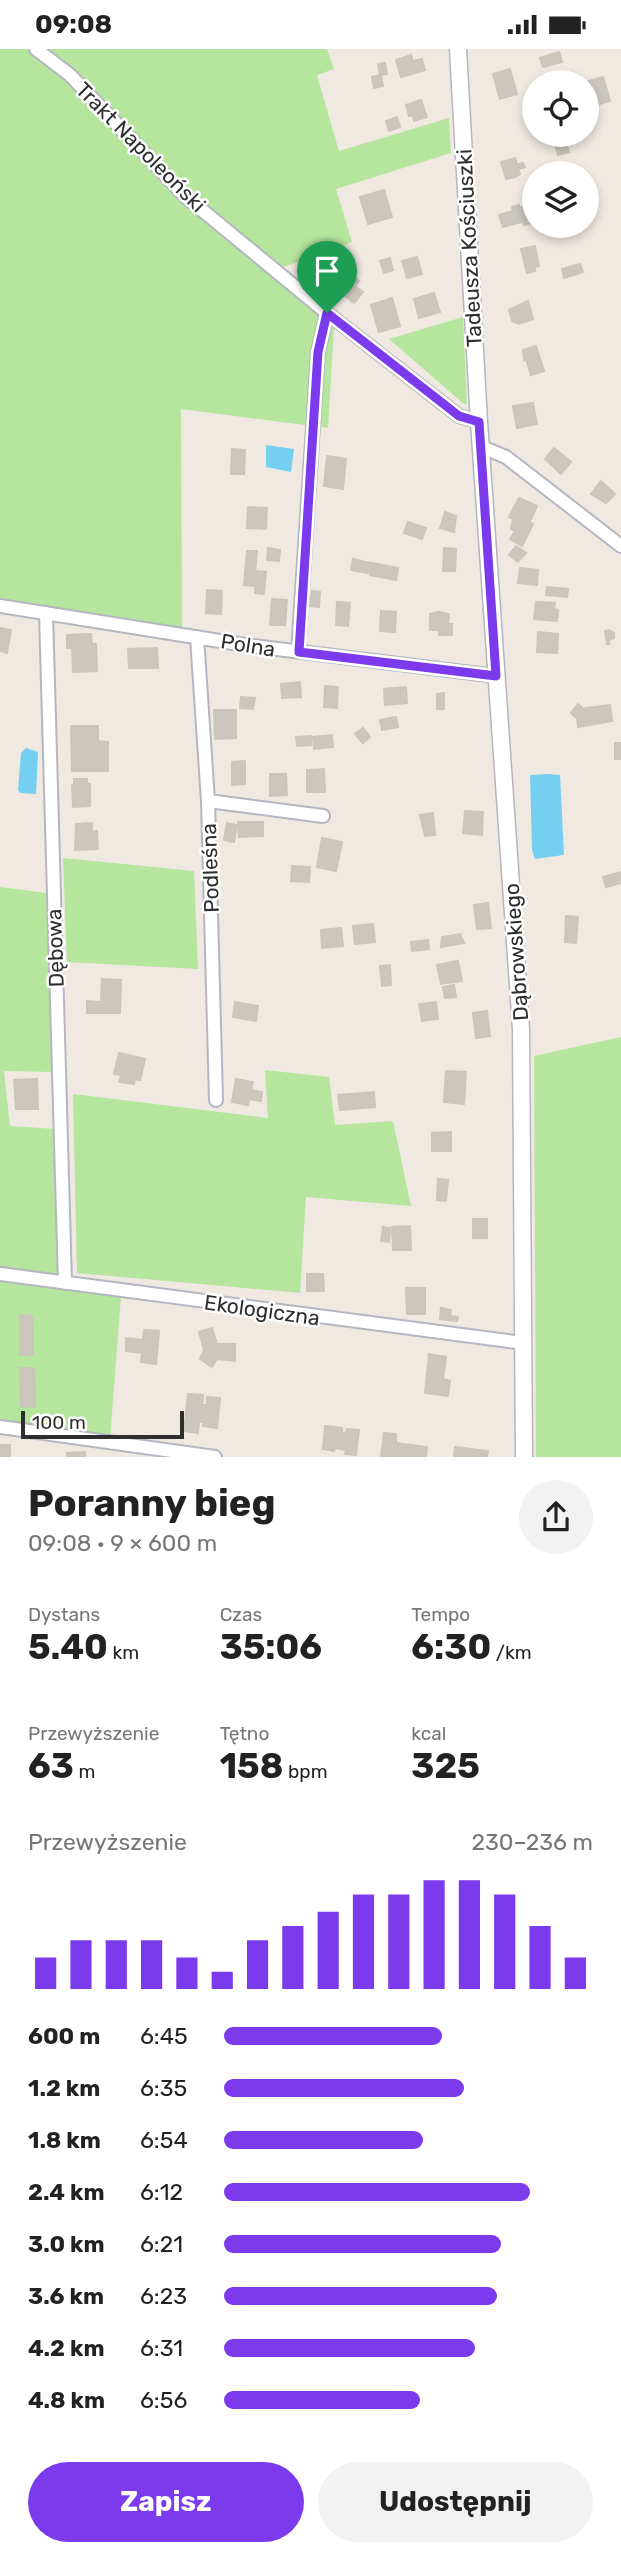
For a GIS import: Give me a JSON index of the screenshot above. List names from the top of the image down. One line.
{"streets":{"street":["Trakt Napoleoński","Tadeusza Kościuszki","Polna","Podleśna","Dębowa","Dąbrowskiego","Ekologiczna"]},"crossings":[["Trakt Napoleoński","Tadeusza Kościuszki"],["Tadeusza Kościuszki","Dąbrowskiego"],["Polna","Podleśna"],["Polna","Dębowa"],["Polna","Dąbrowskiego"],["Dębowa","Ekologiczna"],["Dąbrowskiego","Ekologiczna"]],"scale_bar":"100 m","page":{"status":"09:08","scale":"100 m","heading":["Poranny bieg","09:08 · 9 × 600 m"],"stats":[["Dystans","5.40 km"],["Czas","35:06"],["Tempo","6:30 /km"],["Przewyższenie","63 m"],["Tętno","158 bpm"],["kcal","325"]],"chart":["Przewyższenie","230–236 m"],"list":[{"name":"600 m","note":"6:45"},{"name":"1.2 km","note":"6:35"},{"name":"1.8 km","note":"6:54"},{"name":"2.4 km","note":"6:12"},{"name":"3.0 km","note":"6:21"},{"name":"3.6 km","note":"6:23"},{"name":"4.2 km","note":"6:31"},{"name":"4.8 km","note":"6:56"}],"buttons":["Zapisz","Udostępnij"]}}
